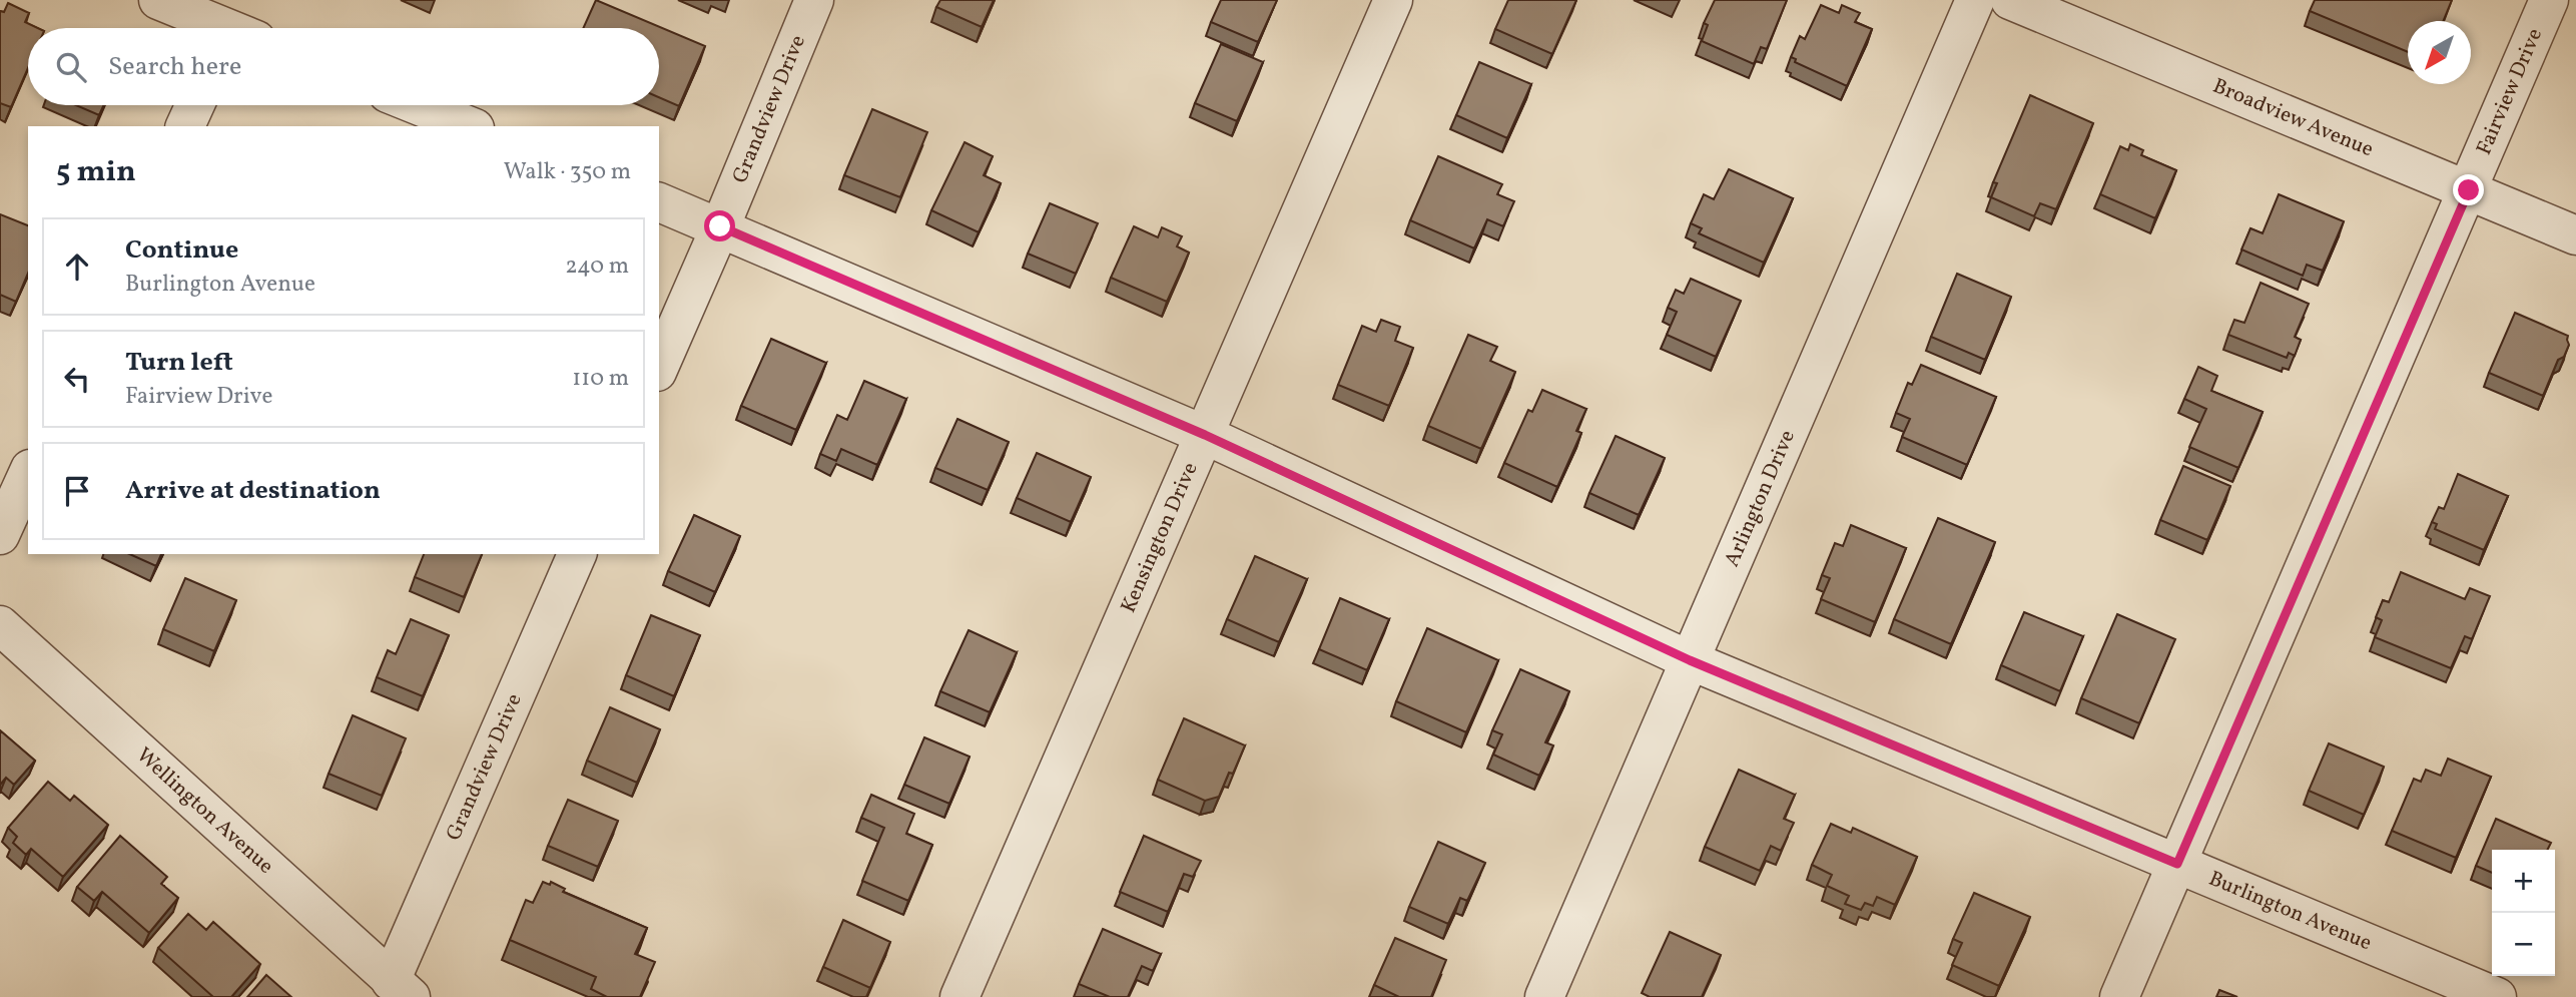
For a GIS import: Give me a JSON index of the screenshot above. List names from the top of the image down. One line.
{"streets":{"street":["Fairview Drive","Grandview Drive","Broadview Avenue","Arlington Drive","Kensington Drive","Wellington Avenue","Burlington Avenue"]},"crossings":[["Fairview Drive","Broadview Avenue"],["Fairview Drive","Burlington Avenue"],["Grandview Drive","Wellington Avenue"],["Grandview Drive","Burlington Avenue"],["Arlington Drive","Burlington Avenue"],["Kensington Drive","Burlington Avenue"]],"north":"bottom left","page":{"search":"Search here","heading":["5 min","Walk · 350 m"],"list":[["Continue","Burlington Avenue","240 m"],["Turn left","Fairview Drive","110 m"],"Arrive at destination"],"map_buttons":["+","−"]}}
